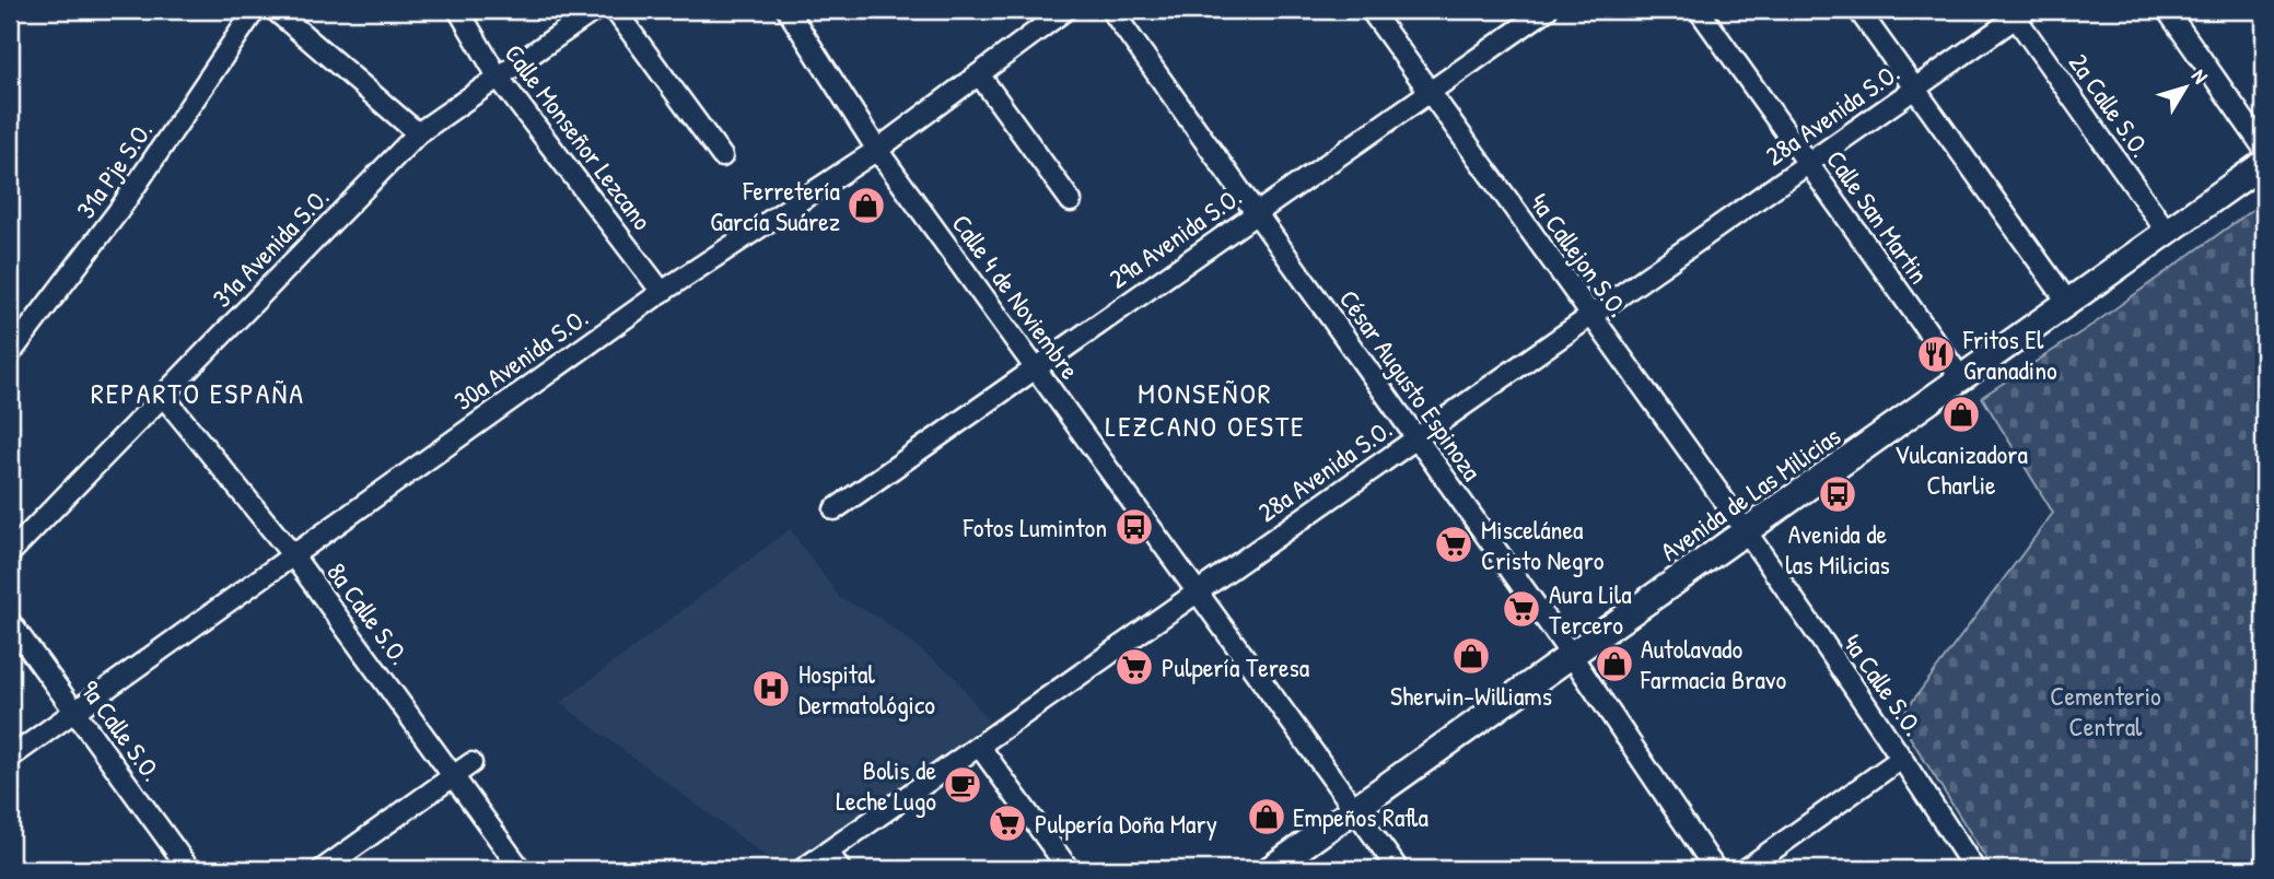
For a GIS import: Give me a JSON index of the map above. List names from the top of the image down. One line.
{"streets":{"main road":["Avenida de Las Milicias"],"street":["2a Calle S.O.","28a Avenida S.O.","Calle Monseñor Lezcano","31a Pje S.O.","Calle San Martin","29a Avenida S.O.","31a Avenida S.O.","4a Callejon S.O.","Calle 4 de Noviembre","30a Avenida S.O.","César Augusto Espinoza","8a Calle S.O.","4a Calle S.O.","9a Calle S.O."]},"crossings":[["2a Calle S.O.","28a Avenida S.O."],["2a Calle S.O.","Avenida de Las Milicias"],["28a Avenida S.O.","Calle San Martin"],["28a Avenida S.O.","4a Callejon S.O."],["28a Avenida S.O.","Calle 4 de Noviembre"],["28a Avenida S.O.","César Augusto Espinoza"],["Calle Monseñor Lezcano","31a Avenida S.O."],["Calle Monseñor Lezcano","30a Avenida S.O."],["Calle San Martin","Avenida de Las Milicias"],["29a Avenida S.O.","4a Callejon S.O."],["29a Avenida S.O.","Calle 4 de Noviembre"],["29a Avenida S.O.","César Augusto Espinoza"],["31a Avenida S.O.","8a Calle S.O."],["4a Callejon S.O.","Avenida de Las Milicias"],["4a Callejon S.O.","4a Calle S.O."],["Calle 4 de Noviembre","30a Avenida S.O."],["Calle 4 de Noviembre","Avenida de Las Milicias"],["30a Avenida S.O.","8a Calle S.O."],["30a Avenida S.O.","9a Calle S.O."],["César Augusto Espinoza","Avenida de Las Milicias"],["Avenida de Las Milicias","4a Calle S.O."]],"districts":["REPARTO ESPAÑA","MONSEÑOR LEZCANO OESTE"],"parks":["Cementerio Central"],"places":{"shop":["Ferretería García Suárez","Vulcanizadora Charlie","Sherwin-Williams","Autolavado Farmacia Bravo","Empeños Rafla"],"restaurant":["Fritos El Granadino"],"bus stop":["Avenida de las Milicias","Fotos Luminton"],"supermarket":["Miscelánea Cristo Negro","Aura Lila Tercero","Pulpería Teresa","Pulpería Doña Mary"],"hospital":["Hospital Dermatológico"],"cafe":["Bolis de Leche Lugo"]},"north":"top right"}
